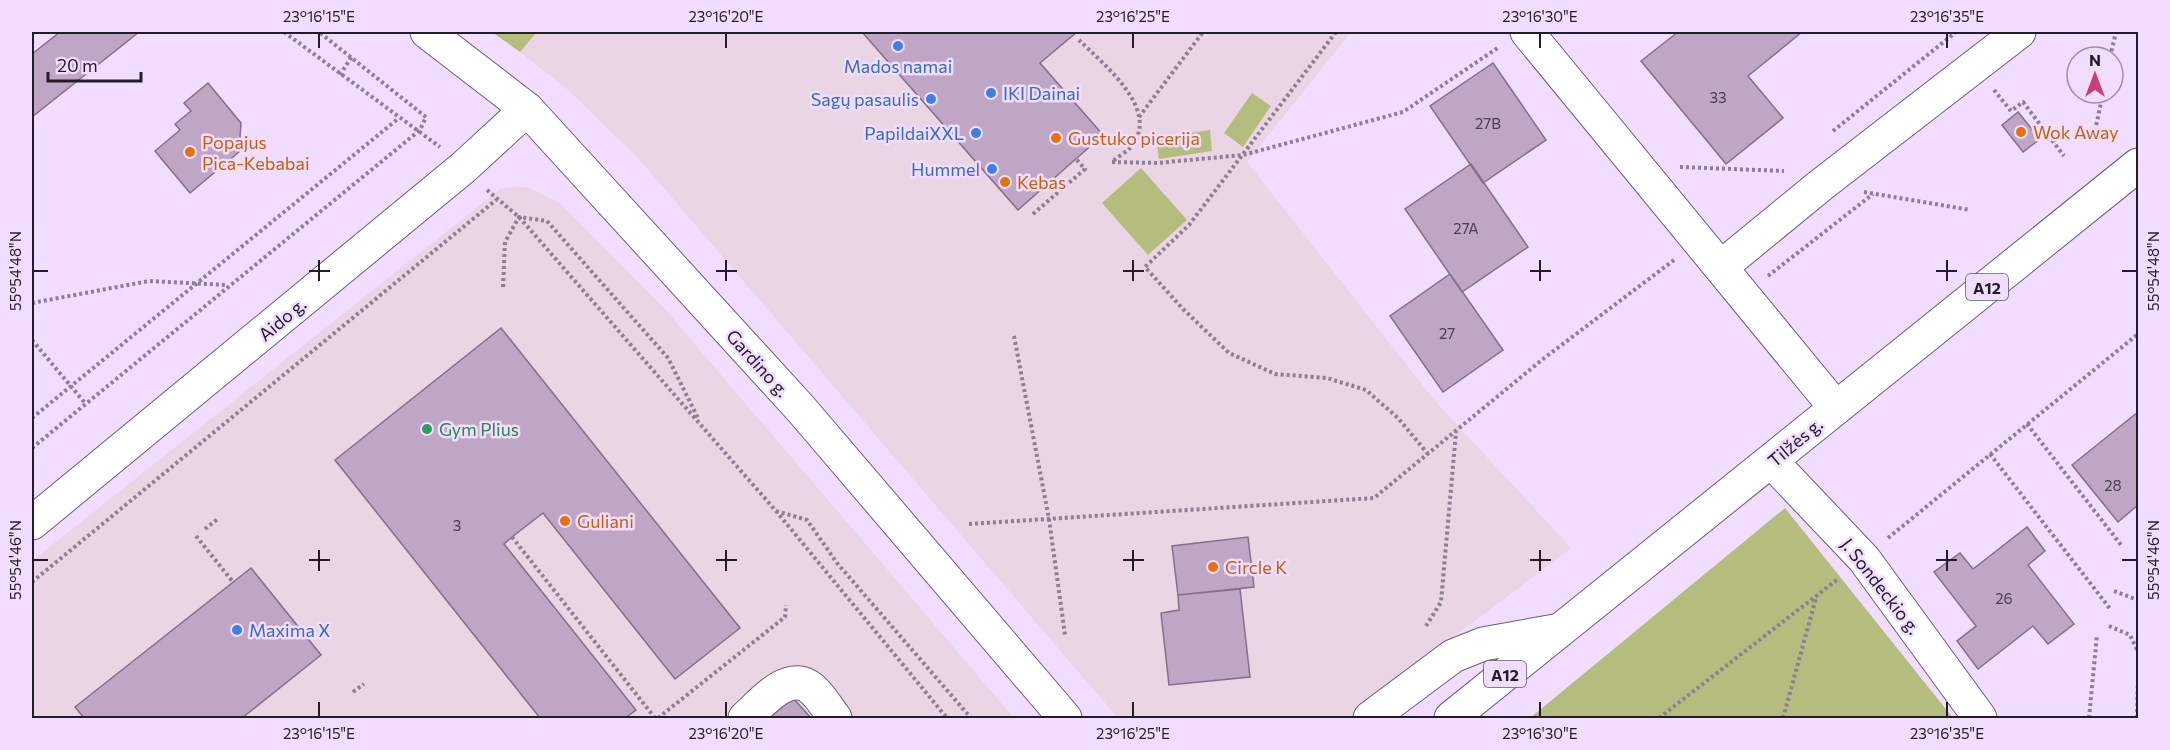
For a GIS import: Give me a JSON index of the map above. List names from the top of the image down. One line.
{"streets":{"main road":["A12","Aido g.","Gardino g.","Tilžės g.","J. Sondeckio g."]},"crossings":[["Aido g.","Gardino g."],["Tilžės g.","J. Sondeckio g."]],"places":["Mados namai","IKI Dainai","Sagų pasaulis","Wok Away","PapildaiXXL","Gustuko picerija","Popajus Pica-Kebabai","Hummel","Kebas","Gym Plius","Guliani","Circle K","Maxima X"],"house_numbers":["33","27B","27A","27","28","3","26"],"scale_bar":"20 m","north":"top","coordinates":["23°16'15\"E","23°16'20\"E","23°16'25\"E","23°16'30\"E","23°16'35\"E","55°54'48\"N","55°54'46\"N"]}
